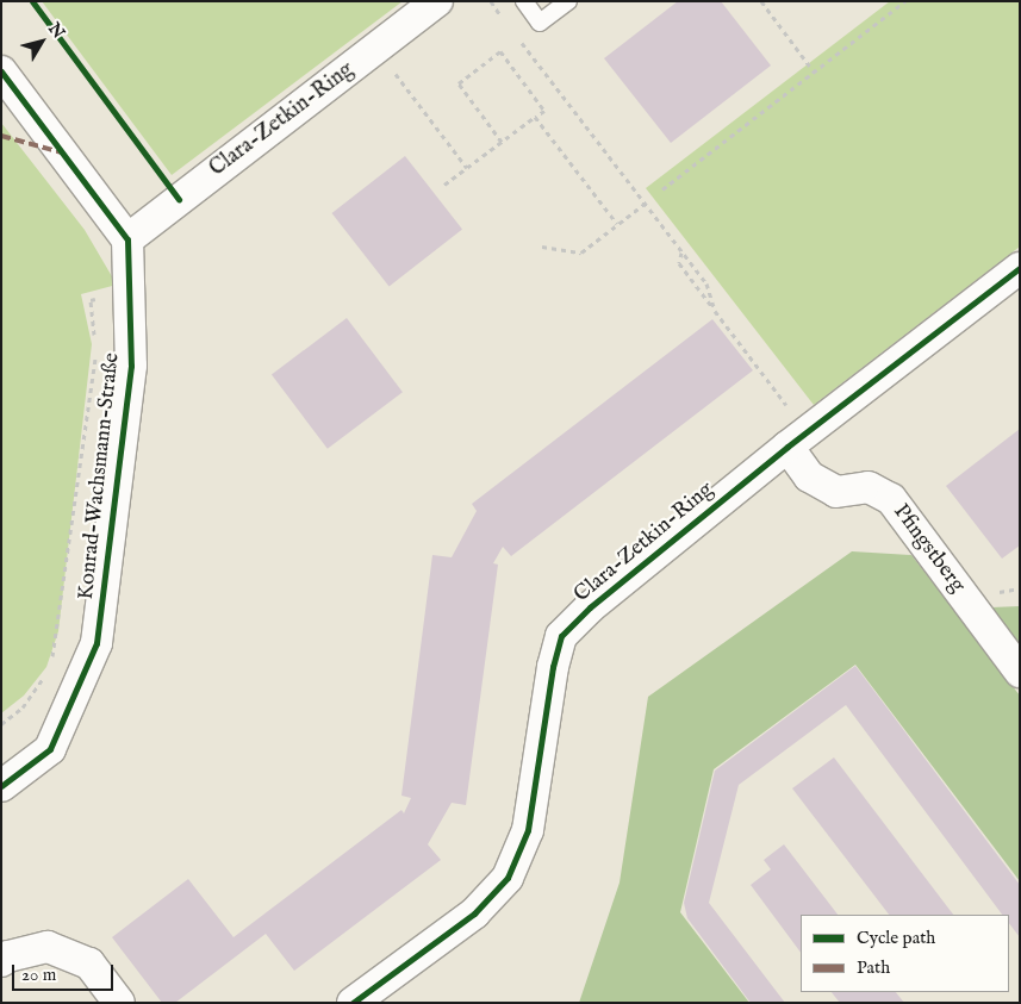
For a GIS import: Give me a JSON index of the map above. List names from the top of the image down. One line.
{"streets":{"street":["Clara-Zetkin-Ring","Konrad-Wachsmann-Straße","Pfingstberg"]},"crossings":[["Clara-Zetkin-Ring","Konrad-Wachsmann-Straße"],["Clara-Zetkin-Ring","Pfingstberg"]],"legend":["Cycle path","Path"],"scale_bar":"20 m","north":"top right"}
